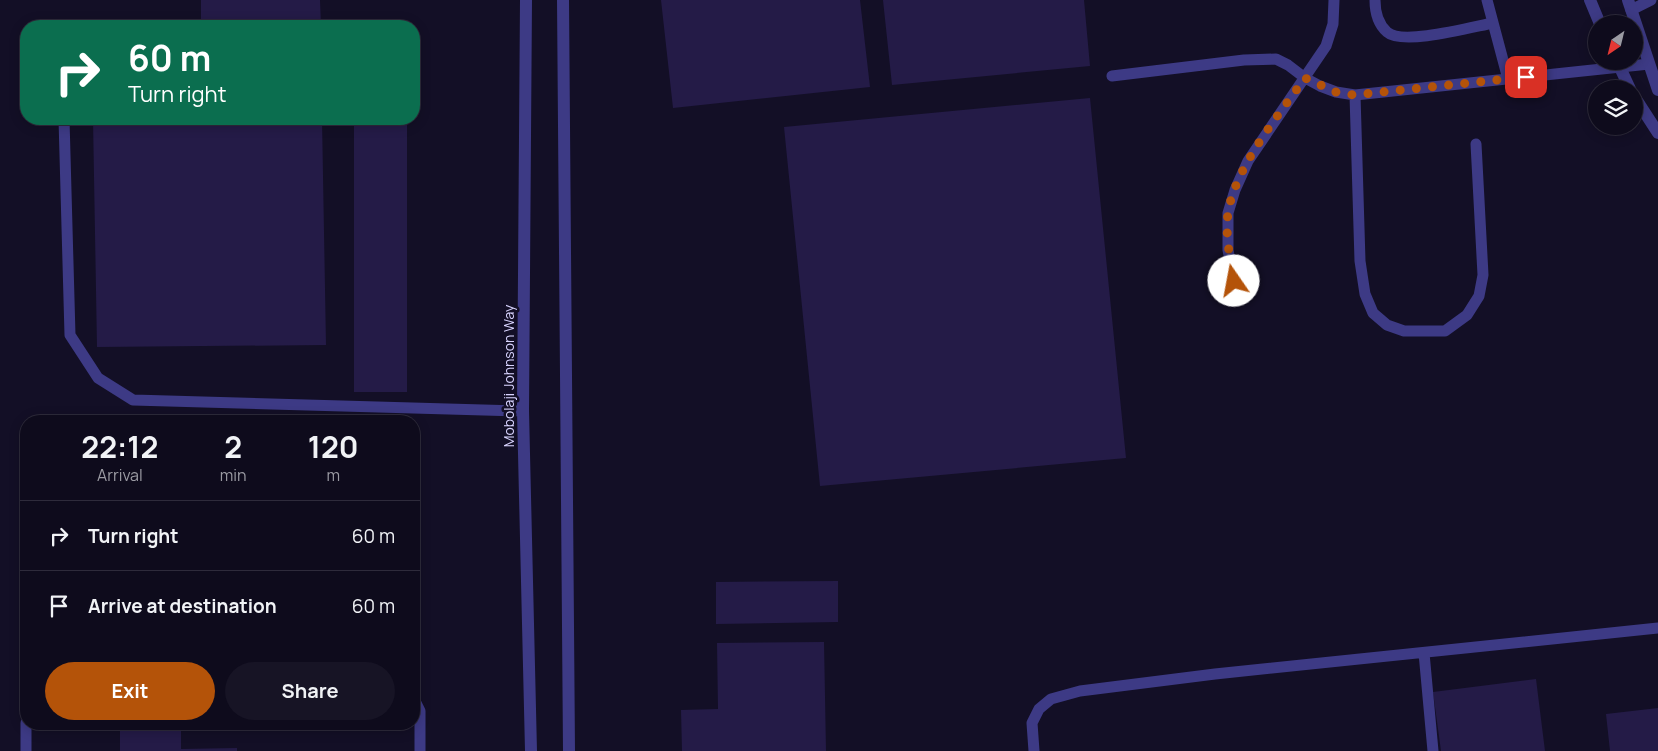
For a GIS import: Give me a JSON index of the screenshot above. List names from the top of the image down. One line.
{"streets":{"street":["Mobolaji Johnson Way"]},"north":"bottom left","page":{"turn":["60 m","Turn right"],"eta":["22:12","Arrival","2","min","120","m"],"list":[{"name":"Turn right","value":"60 m"},{"name":"Arrive at destination","value":"60 m"}],"buttons":["Exit","Share"]}}
